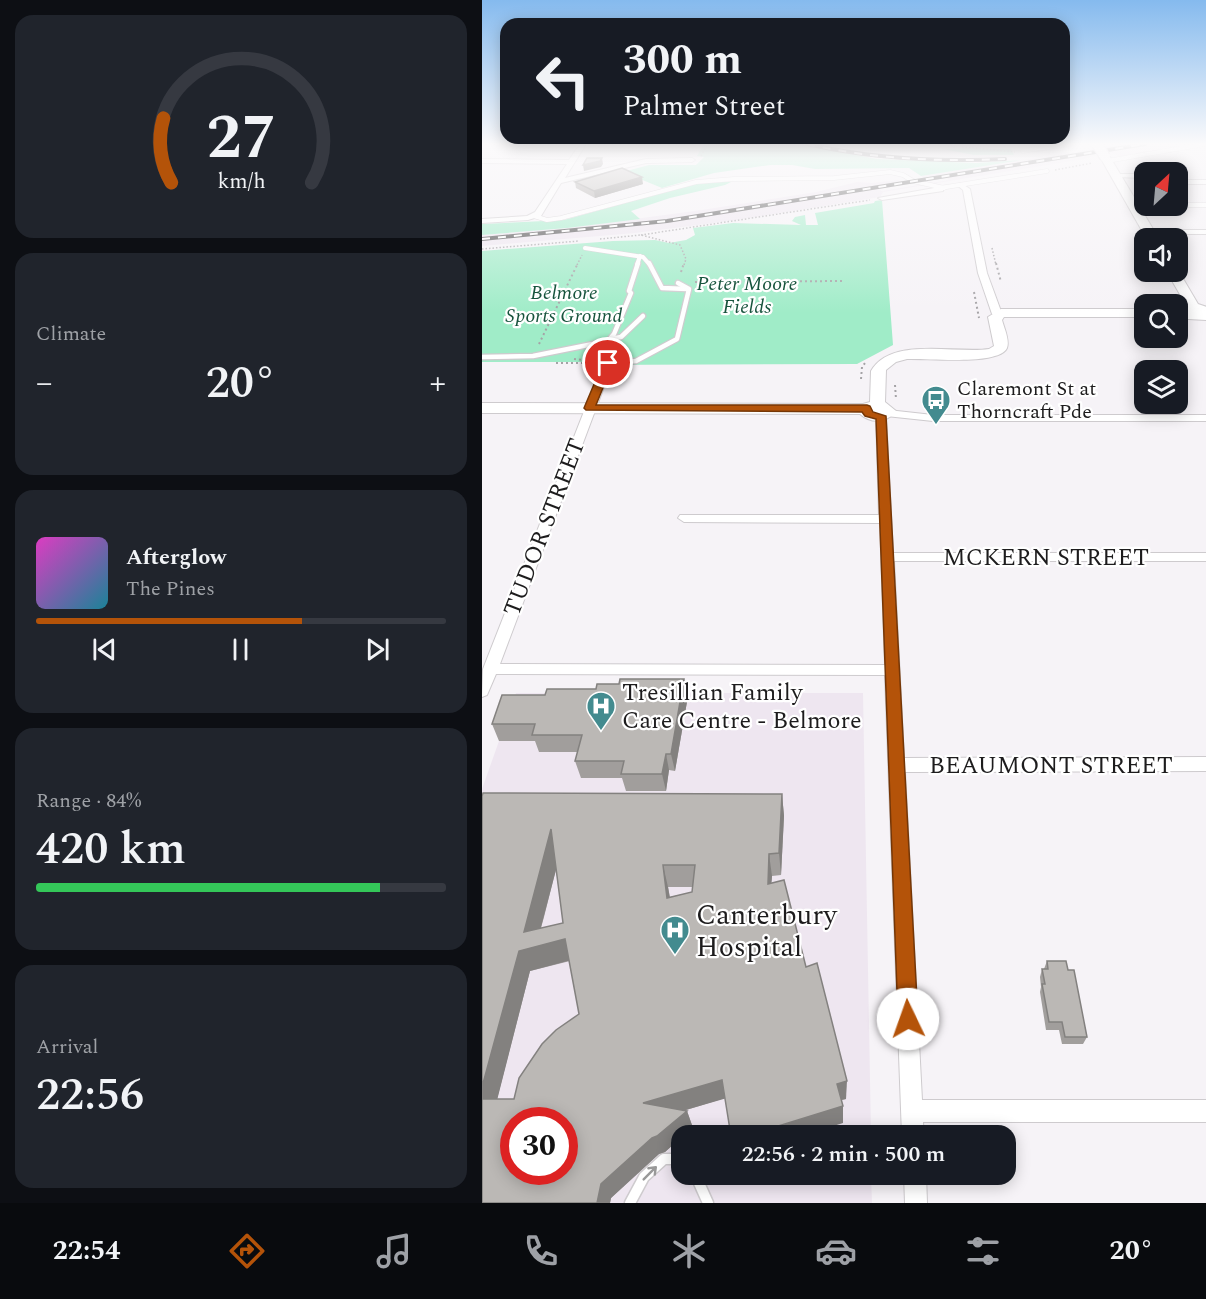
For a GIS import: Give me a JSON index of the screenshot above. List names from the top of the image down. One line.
{"streets":{"street":["TUDOR STREET","MCKERN STREET","BEAUMONT STREET"]},"parks":["Peter Moore Fields","Belmore Sports Ground"],"places":{"bus stop":["Claremont St at Thorncraft Pde"],"hospital":["Tresillian Family Care Centre - Belmore","Canterbury Hospital"]},"north":"top right","page":{"turn":["300 m","Palmer Street"],"tile":["Climate",["Range · 84%","420 km"],["Arrival","22:56"]],"heat":["−","20°","+"],"song":["Afterglow","The Pines"],"limit":"30","trip":"22:56 · 2 min · 500 m","tabs":["22:54","20°"],"gauge":["27","km/h"]}}
